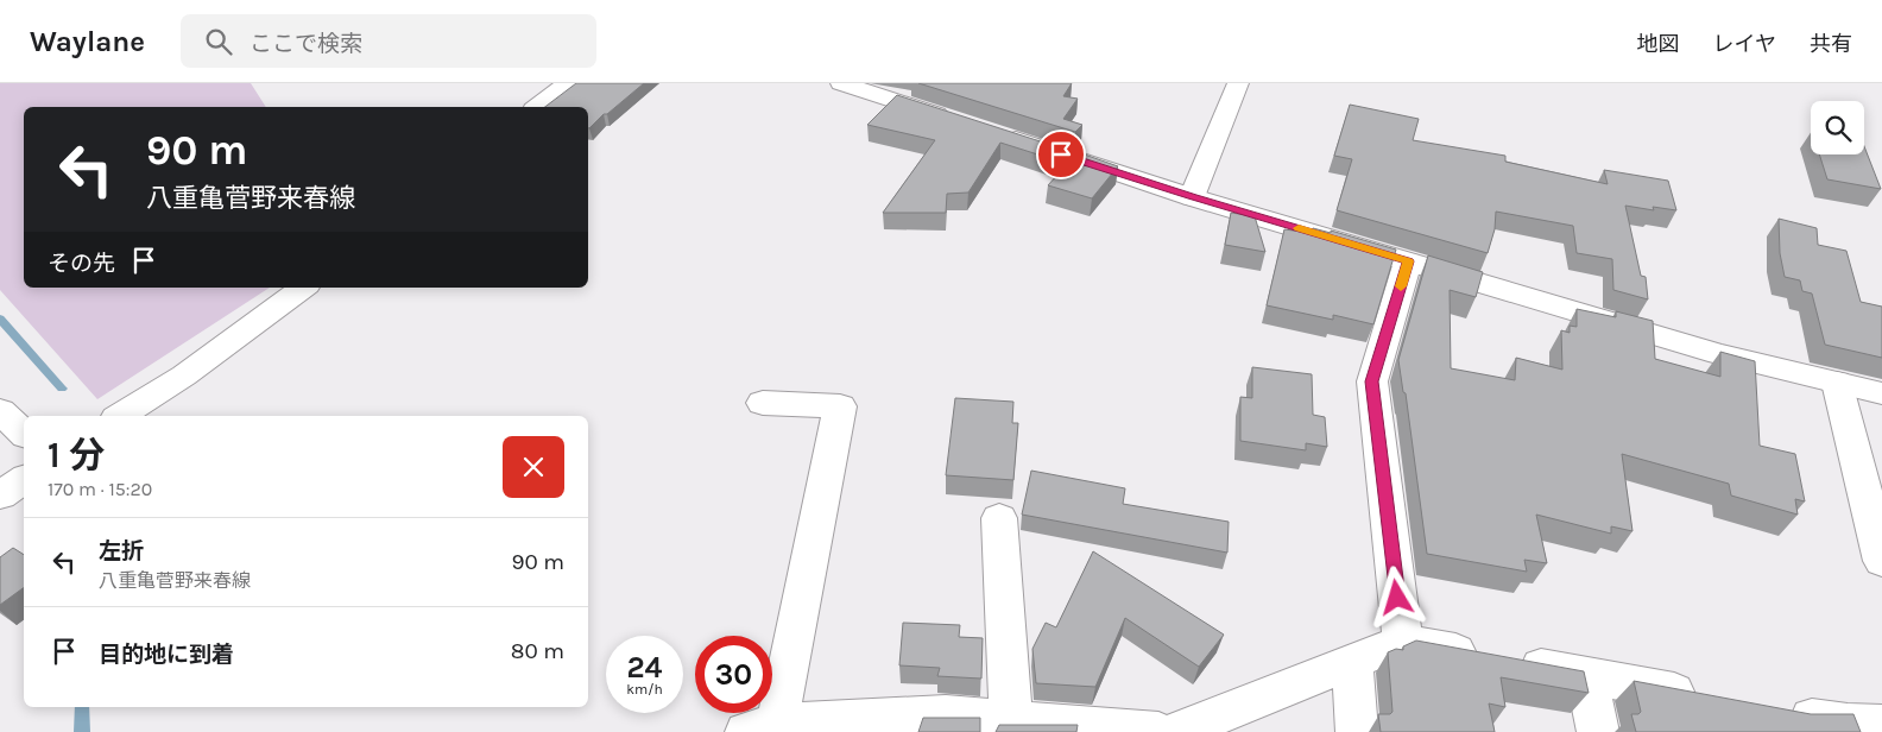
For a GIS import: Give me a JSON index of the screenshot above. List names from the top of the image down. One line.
{"page":{"header":"Waylane","search":"ここで検索","nav":["地図","レイヤ","共有"],"turn":["90 m","八重亀菅野来春線"],"then":"その先","heading":["1 分","170 m · 15:20"],"list":[{"name":"左折","note":"八重亀菅野来春線","value":"90 m"},{"name":"目的地に到着","value":"80 m"}],"speed":"24 km/h","limit":"30"}}
